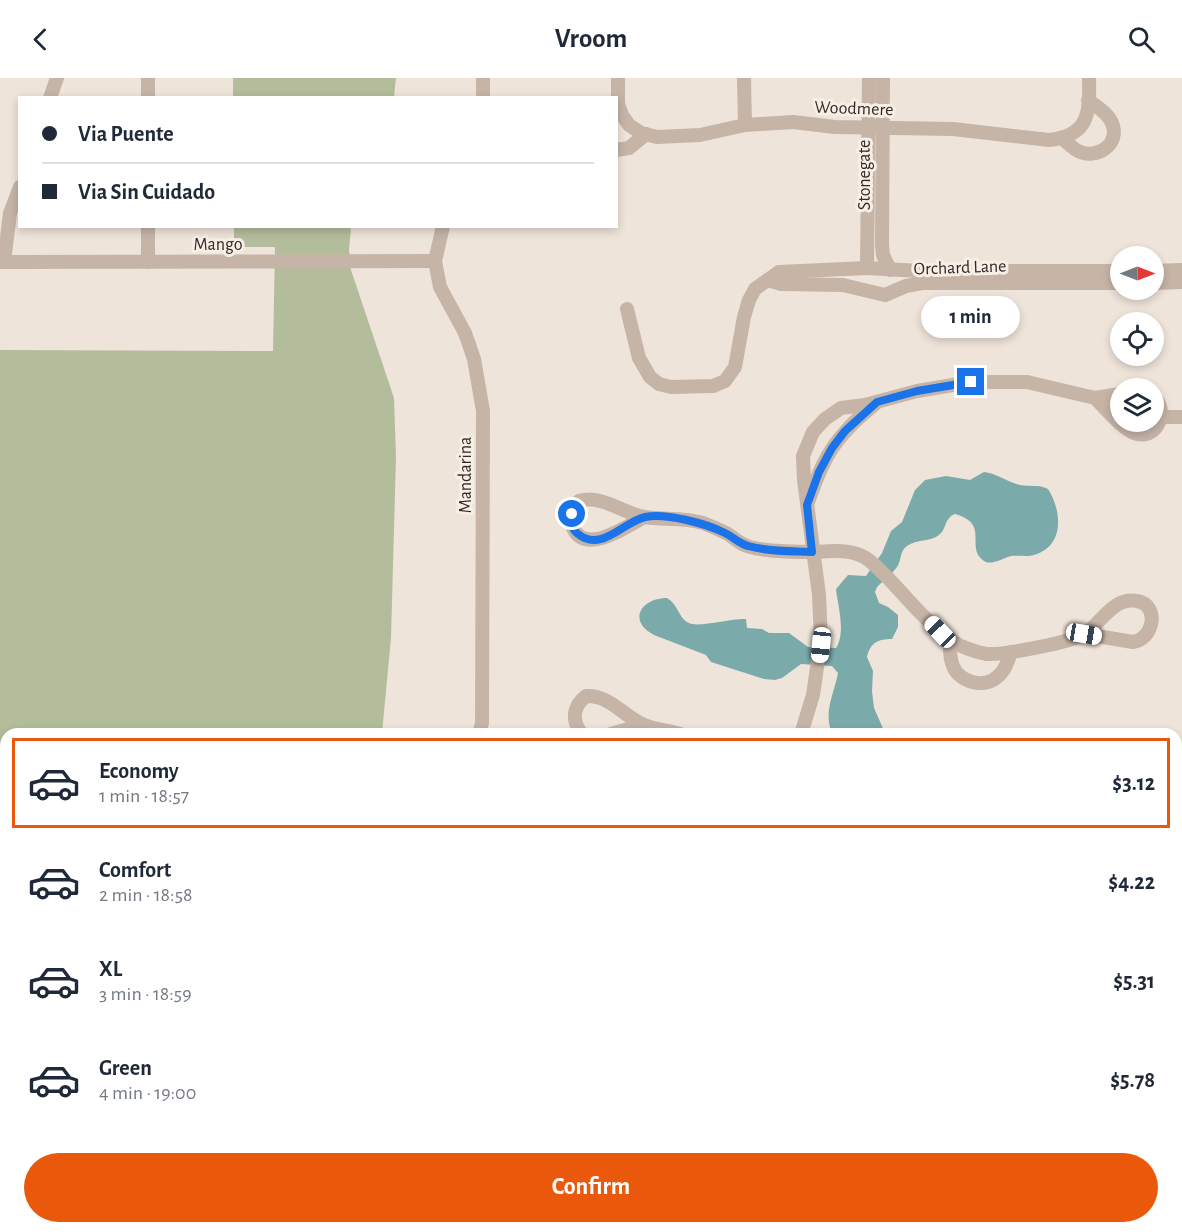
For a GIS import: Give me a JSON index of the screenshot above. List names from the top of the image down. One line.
{"streets":{"street":["Woodmere","Stonegate","Mango","Orchard Lane","Mandarina"]},"crossings":[["Woodmere","Stonegate"],["Stonegate","Orchard Lane"],["Mango","Mandarina"]],"north":"right","page":{"header":"Vroom","banner":["Via Puente","Via Sin Cuidado"],"bubble":"1 min","list":[{"name":"Economy","note":"1 min · 18:57","value":"$3.12"},{"name":"Comfort","note":"2 min · 18:58","value":"$4.22"},{"name":"XL","note":"3 min · 18:59","value":"$5.31"},{"name":"Green","note":"4 min · 19:00","value":"$5.78"}],"buttons":"Confirm"}}
